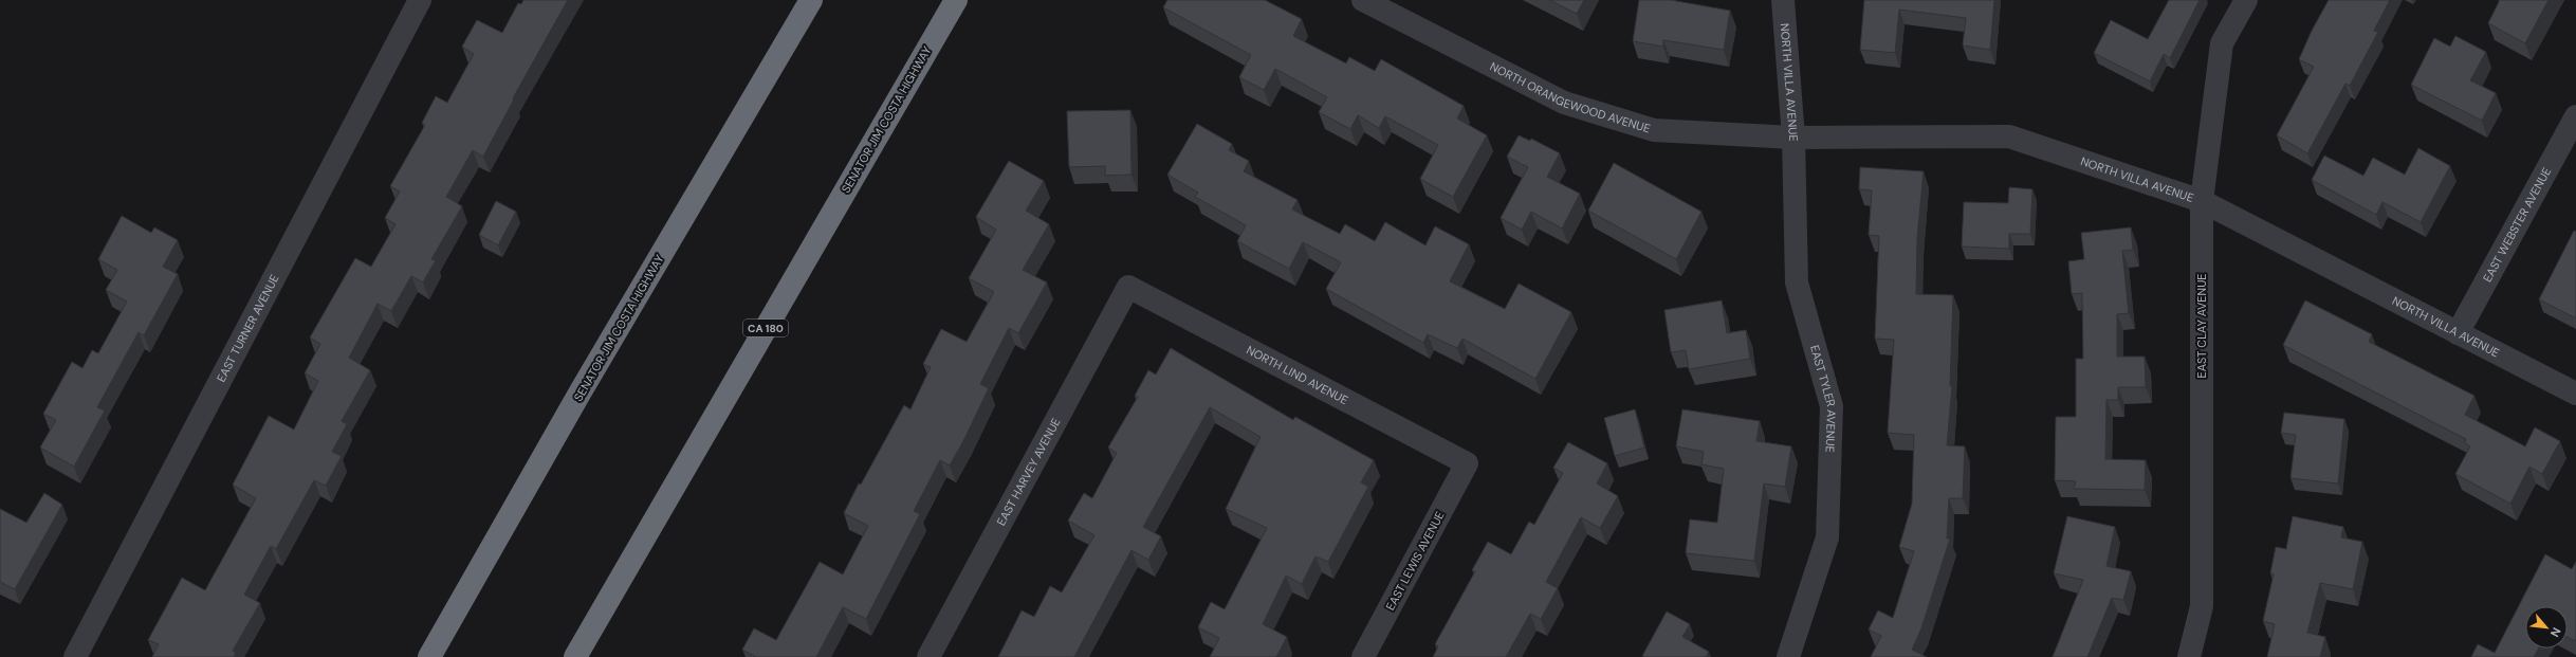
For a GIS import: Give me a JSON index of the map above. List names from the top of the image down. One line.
{"streets":{"highway":["SENATOR JIM COSTA HIGHWAY","CA 180"],"street":["NORTH VILLA AVENUE","NORTH ORANGEWOOD AVENUE","EAST WEBSTER AVENUE","EAST CLAY AVENUE","EAST TURNER AVENUE","NORTH LIND AVENUE","EAST TYLER AVENUE","EAST HARVEY AVENUE","EAST LEWIS AVENUE"]},"crossings":[["NORTH VILLA AVENUE","NORTH ORANGEWOOD AVENUE"],["NORTH VILLA AVENUE","EAST WEBSTER AVENUE"],["NORTH VILLA AVENUE","EAST CLAY AVENUE"],["NORTH VILLA AVENUE","EAST TYLER AVENUE"],["NORTH ORANGEWOOD AVENUE","EAST TYLER AVENUE"],["NORTH LIND AVENUE","EAST HARVEY AVENUE"],["NORTH LIND AVENUE","EAST LEWIS AVENUE"]],"north":"bottom right"}
